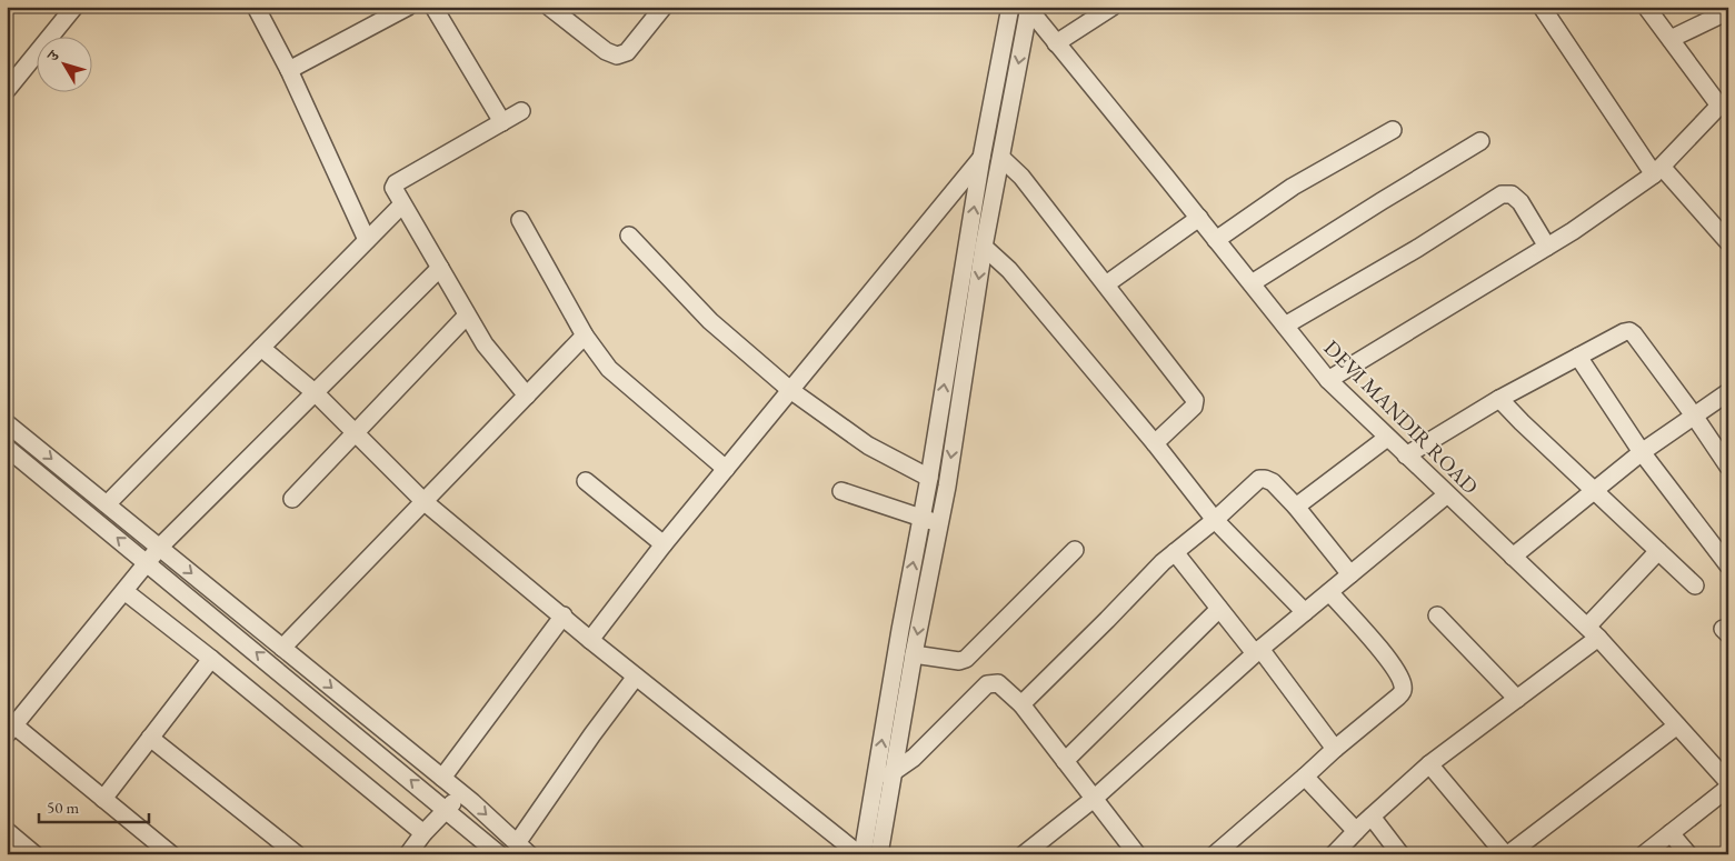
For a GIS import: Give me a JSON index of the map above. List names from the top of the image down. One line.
{"streets":{"street":["DEVI MANDIR ROAD"]},"scale_bar":"50 m","north":"top left"}
